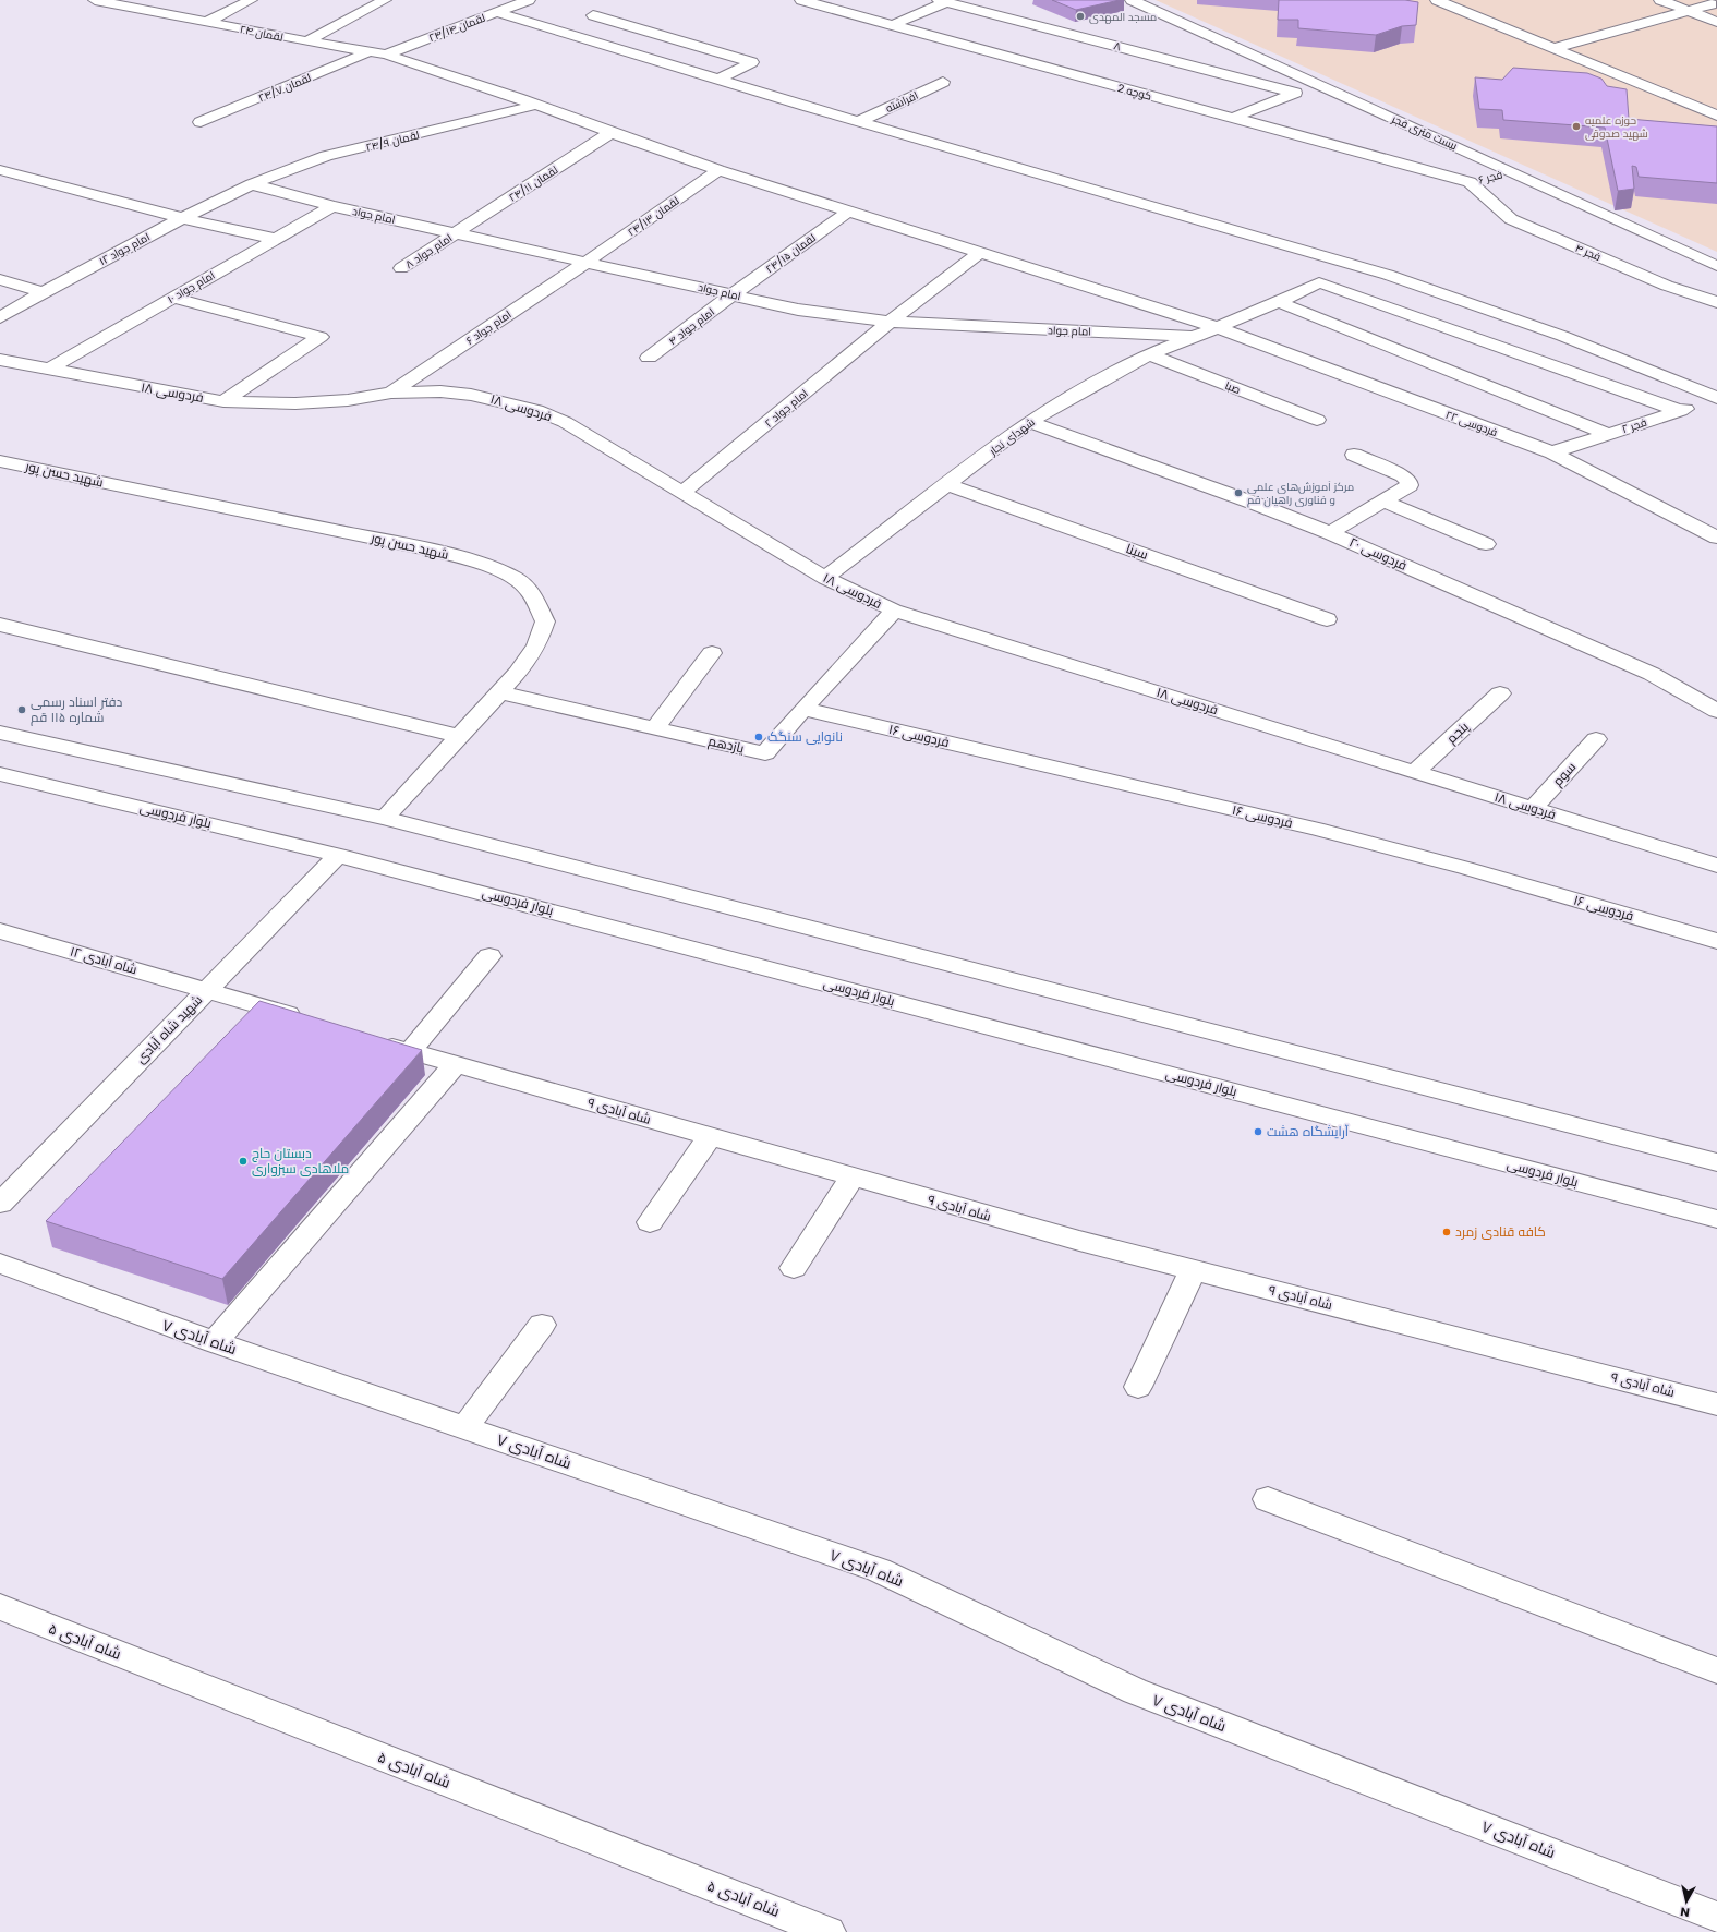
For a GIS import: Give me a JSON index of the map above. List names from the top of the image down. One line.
{"streets":{"street":["لقمان ۲۴/۱۴","لقمان ۲۴","۸","لقمان ۲۴/۷","کوچه 2","افراشته","بیست متری فجر","لقمان ۲۴/۹","فجر ۶","لقمان ۲۴/۱۱","امام جواد","لقمان ۲۴/۱۳","امام جواد ۱۲","امام جواد ۸","فجر ۴","لقمان ۲۴/۱۵","امام جواد ۱۰","امام جواد ۴","امام جواد ۶","صبا","فردوسی ۱۸","امام جواد ۲","فردوسی ۲۲","فجر ۲","شهدای نجار","شهید حسن پور","سینا","فردوسی ۲۰","پنجم","فردوسی ۱۶","یازدهم","سوم","بلوار فردوسی","شاه آبادی ۱۲","شهید شاه آبادی","شاه آبادی ۹","شاه آبادی ۷","شاه آبادی ۵"]},"crossings":[["لقمان ۲۴/۱۴","لقمان ۲۴"],["لقمان ۲۴","لقمان ۲۴/۷"],["لقمان ۲۴","لقمان ۲۴/۹"],["لقمان ۲۴","لقمان ۲۴/۱۱"],["لقمان ۲۴","لقمان ۲۴/۱۳"],["لقمان ۲۴","لقمان ۲۴/۱۵"],["لقمان ۲۴","فردوسی ۲۲"],["۸","کوچه 2"],["کوچه 2","فجر ۶"],["کوچه 2","فجر ۴"],["بیست متری فجر","فجر ۶"],["لقمان ۲۴/۹","امام جواد"],["لقمان ۲۴/۹","امام جواد ۱۲"],["فجر ۶","فجر ۴"],["لقمان ۲۴/۱۱","امام جواد"],["لقمان ۲۴/۱۱","امام جواد ۸"],["امام جواد","لقمان ۲۴/۱۳"],["امام جواد","امام جواد ۱۲"],["امام جواد","امام جواد ۸"],["امام جواد","لقمان ۲۴/۱۵"],["امام جواد","امام جواد ۱۰"],["امام جواد","امام جواد ۴"],["امام جواد","امام جواد ۶"],["امام جواد","امام جواد ۲"],["امام جواد","شهدای نجار"],["لقمان ۲۴/۱۳","امام جواد ۶"],["لقمان ۲۴/۱۵","امام جواد ۴"],["لقمان ۲۴/۱۵","فردوسی ۲۲"],["امام جواد ۱۰","فردوسی ۱۸"],["امام جواد ۶","فردوسی ۱۸"],["صبا","شهدای نجار"],["فردوسی ۱۸","امام جواد ۲"],["فردوسی ۱۸","شهدای نجار"],["فردوسی ۱۸","پنجم"],["فردوسی ۱۸","یازدهم"],["فردوسی ۱۸","سوم"],["امام جواد ۲","فردوسی ۲۲"],["فردوسی ۲۲","فجر ۲"],["فردوسی ۲۲","شهدای نجار"],["فجر ۲","شهدای نجار"],["شهدای نجار","سینا"],["شهدای نجار","فردوسی ۲۰"],["شهید حسن پور","یازدهم"],["فردوسی ۱۶","یازدهم"],["بلوار فردوسی","شهید شاه آبادی"],["شاه آبادی ۱۲","شهید شاه آبادی"]],"places":["مسجد المهدی","حوزه علمیه شهید صدوقی","مرکز آموزش‌های علمی و فناوری راهیان قم","دفتر اسناد رسمی شماره ۱۱۵ قم","نانوایی سنگک","آرایشگاه هشت","دبستان حاج ملاهادی سبزواری","کافه قنادی زمرد"],"north":"bottom"}
